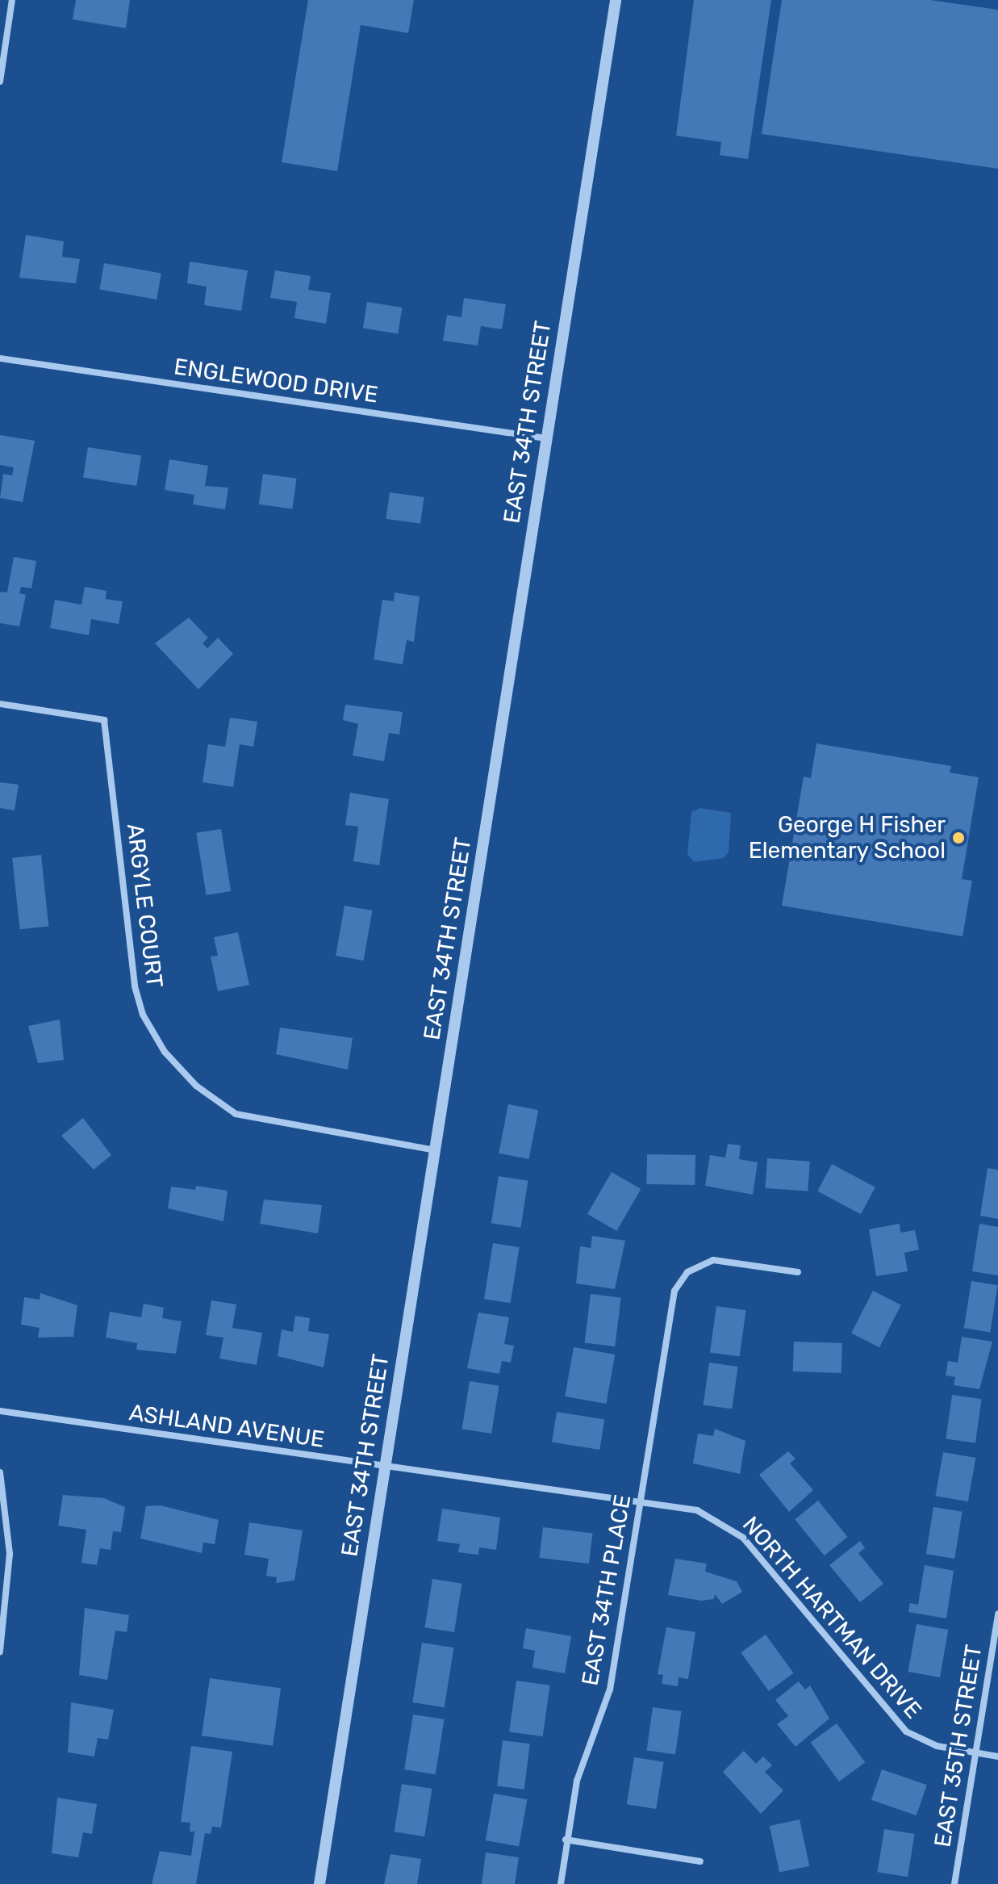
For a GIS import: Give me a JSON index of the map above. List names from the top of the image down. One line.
{"streets":{"street":["ENGLEWOOD DRIVE","EAST 34TH STREET","ARGYLE COURT","ASHLAND AVENUE","EAST 34TH PLACE","NORTH HARTMAN DRIVE","EAST 35TH STREET"]},"crossings":[["ENGLEWOOD DRIVE","EAST 34TH STREET"],["EAST 34TH STREET","ARGYLE COURT"],["EAST 34TH STREET","ASHLAND AVENUE"],["ASHLAND AVENUE","EAST 34TH PLACE"],["ASHLAND AVENUE","NORTH HARTMAN DRIVE"],["EAST 34TH PLACE","NORTH HARTMAN DRIVE"],["NORTH HARTMAN DRIVE","EAST 35TH STREET"]],"places":["George H Fisher Elementary School"]}
